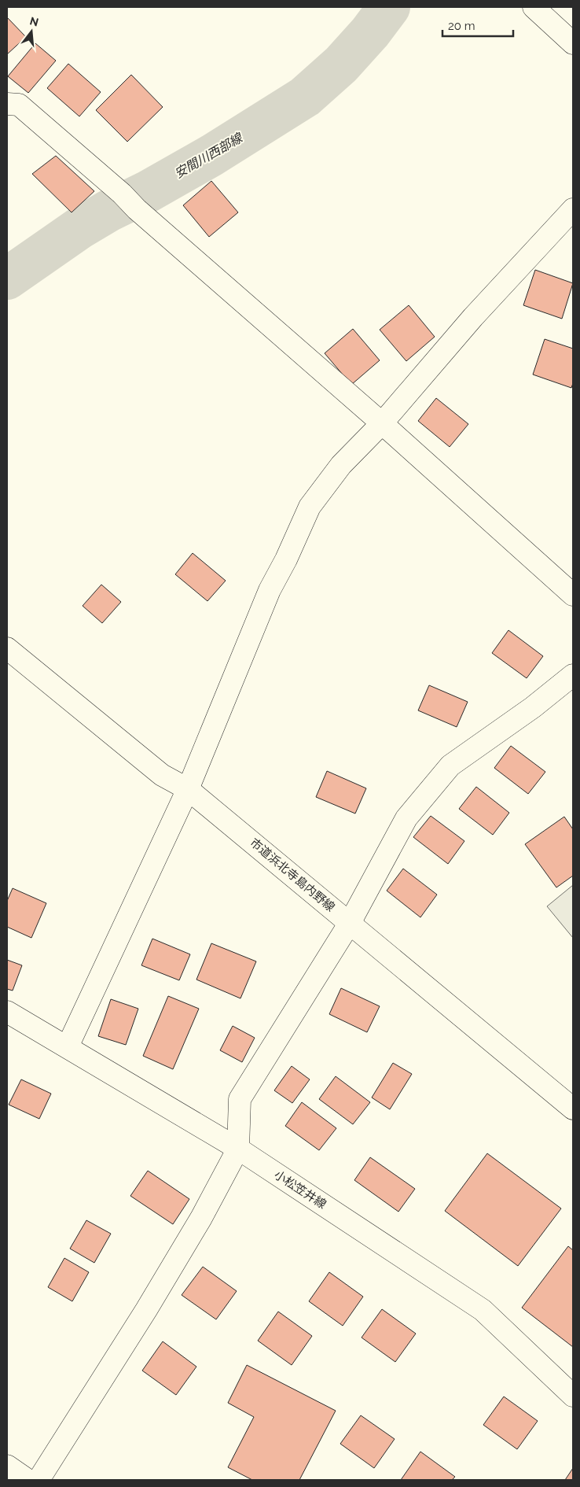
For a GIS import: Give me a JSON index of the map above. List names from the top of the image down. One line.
{"streets":{"street":["市道浜北寺島内野線","小松笠井線"]},"water":["安間川西部線"],"scale_bar":"20 m","north":"top"}
